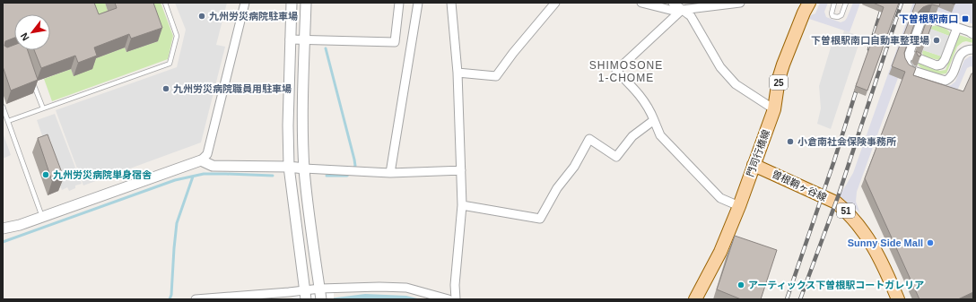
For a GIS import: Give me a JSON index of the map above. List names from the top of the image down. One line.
{"streets":{"main road":["25","門司行橋線","曽根鞘ヶ谷線","51"]},"crossings":[["門司行橋線","曽根鞘ヶ谷線"]],"districts":["SHIMOSONE 1-CHOME"],"places":{"other":["九州労災病院駐車場","下曽根駅南口自動車整理場","九州労災病院職員用駐車場","小倉南社会保険事務所","九州労災病院単身宿舎","Sunny Side Mall","アーティックス下曽根駅コートガレリア"],"transit":["下曽根駅南口"]},"north":"bottom left"}
